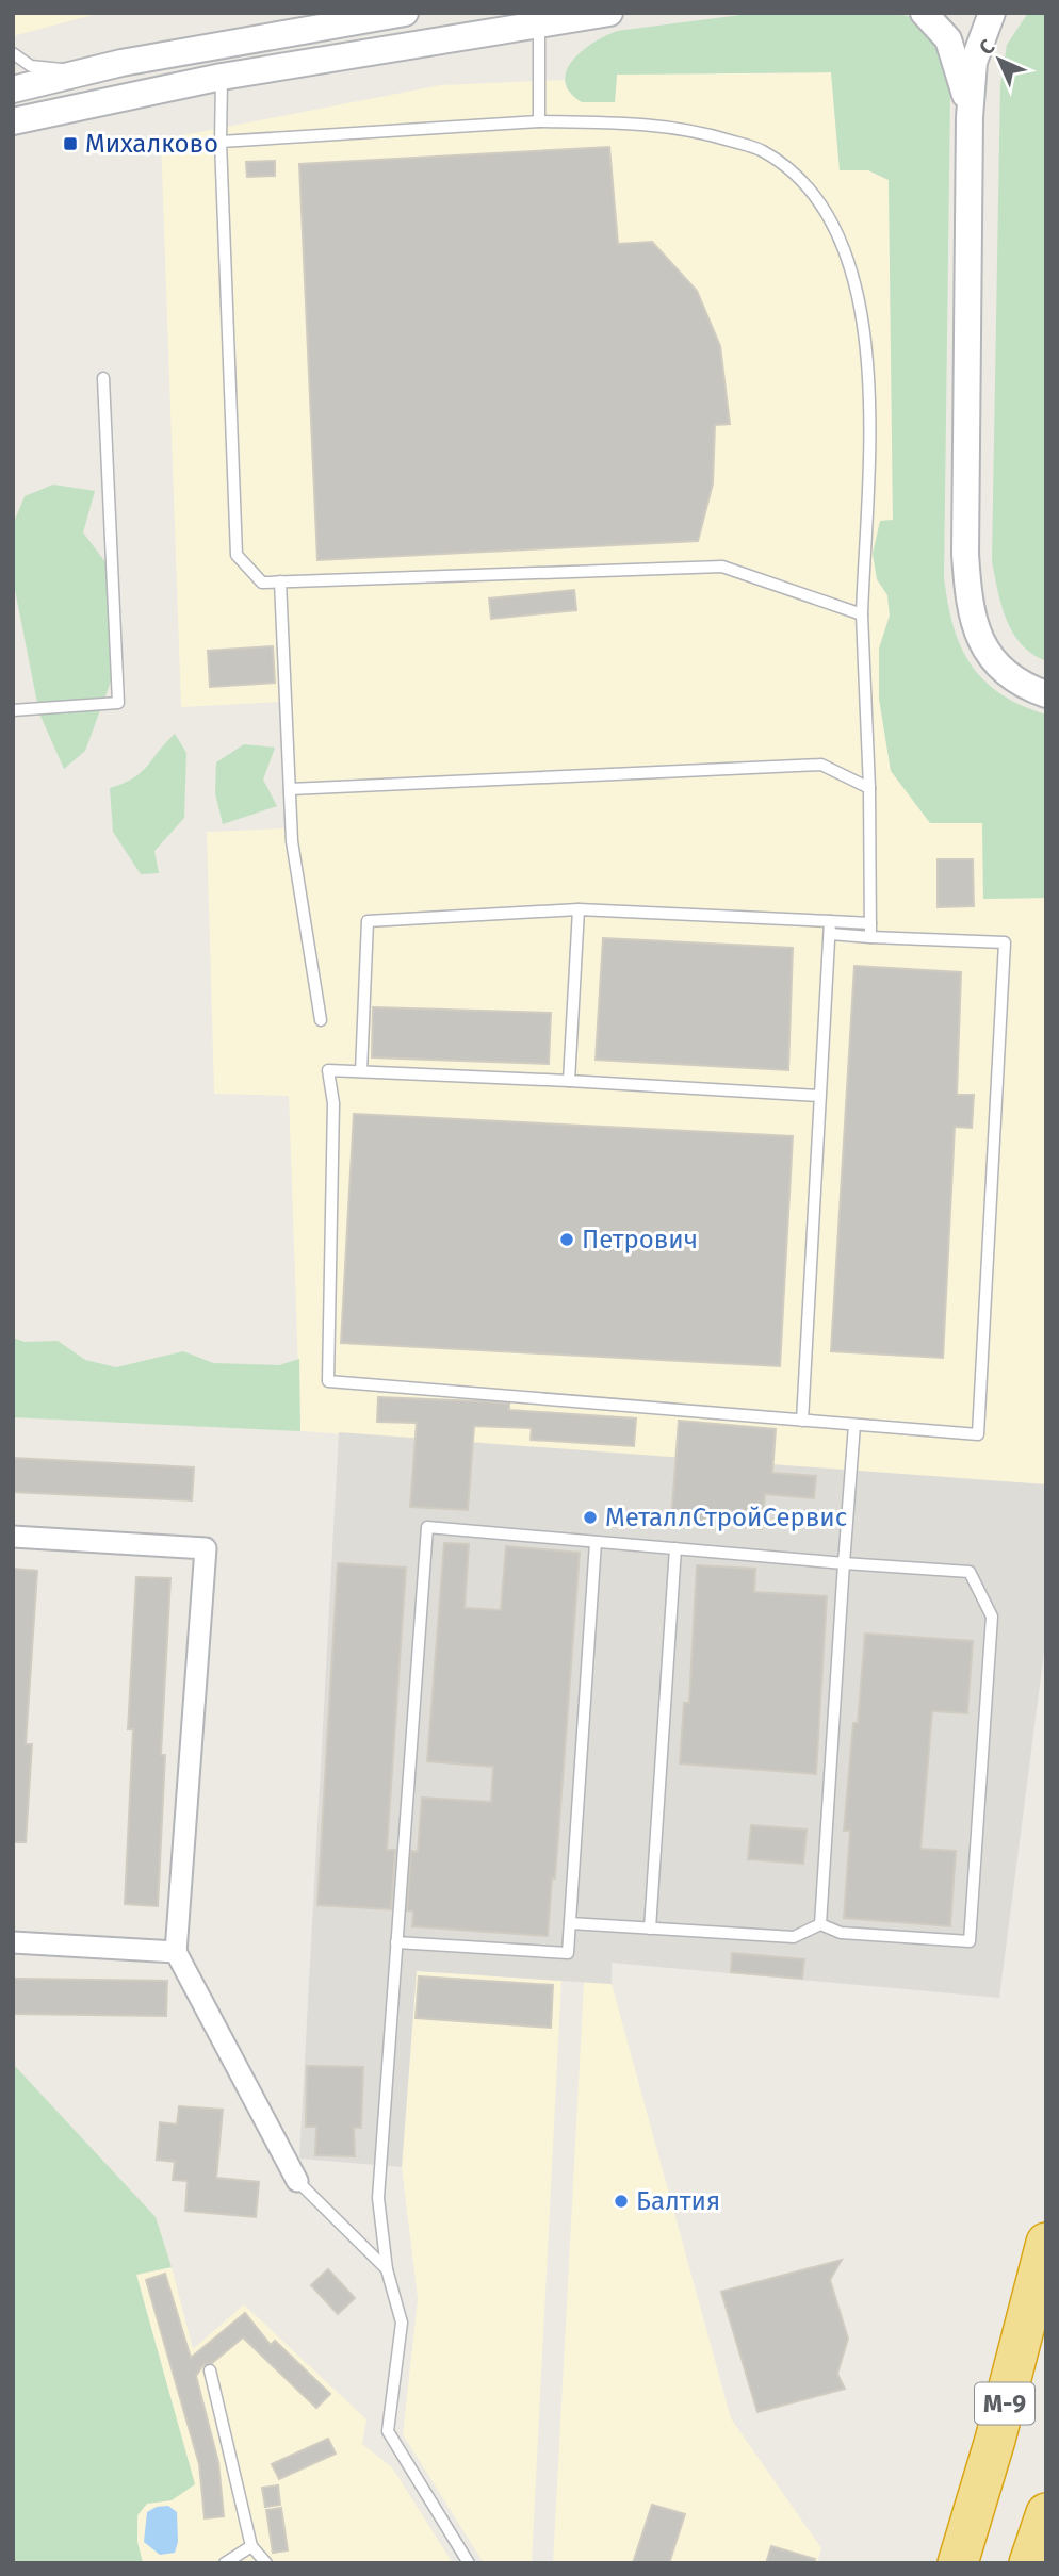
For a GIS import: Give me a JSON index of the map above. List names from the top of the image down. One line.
{"streets":{"highway":["М-9"]},"places":{"transit":["Михалково"],"other":["Петрович","МеталлСтройСервис","Балтия"]},"north":"top left"}
